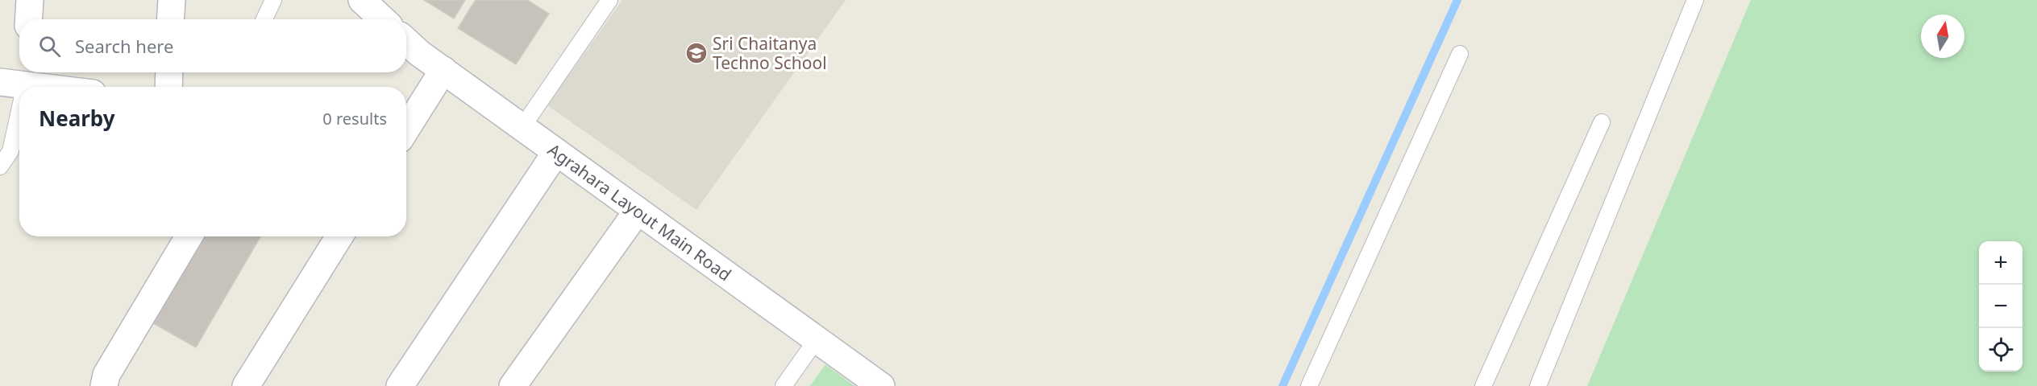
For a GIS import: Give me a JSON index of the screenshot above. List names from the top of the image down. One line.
{"streets":{"street":["Agrahara Layout Main Road"]},"places":{"school or university":["Sri Chaitanya Techno School"]},"north":"top","page":{"search":"Search here","heading":["Nearby","0 results"],"map_buttons":["+","−"]}}
